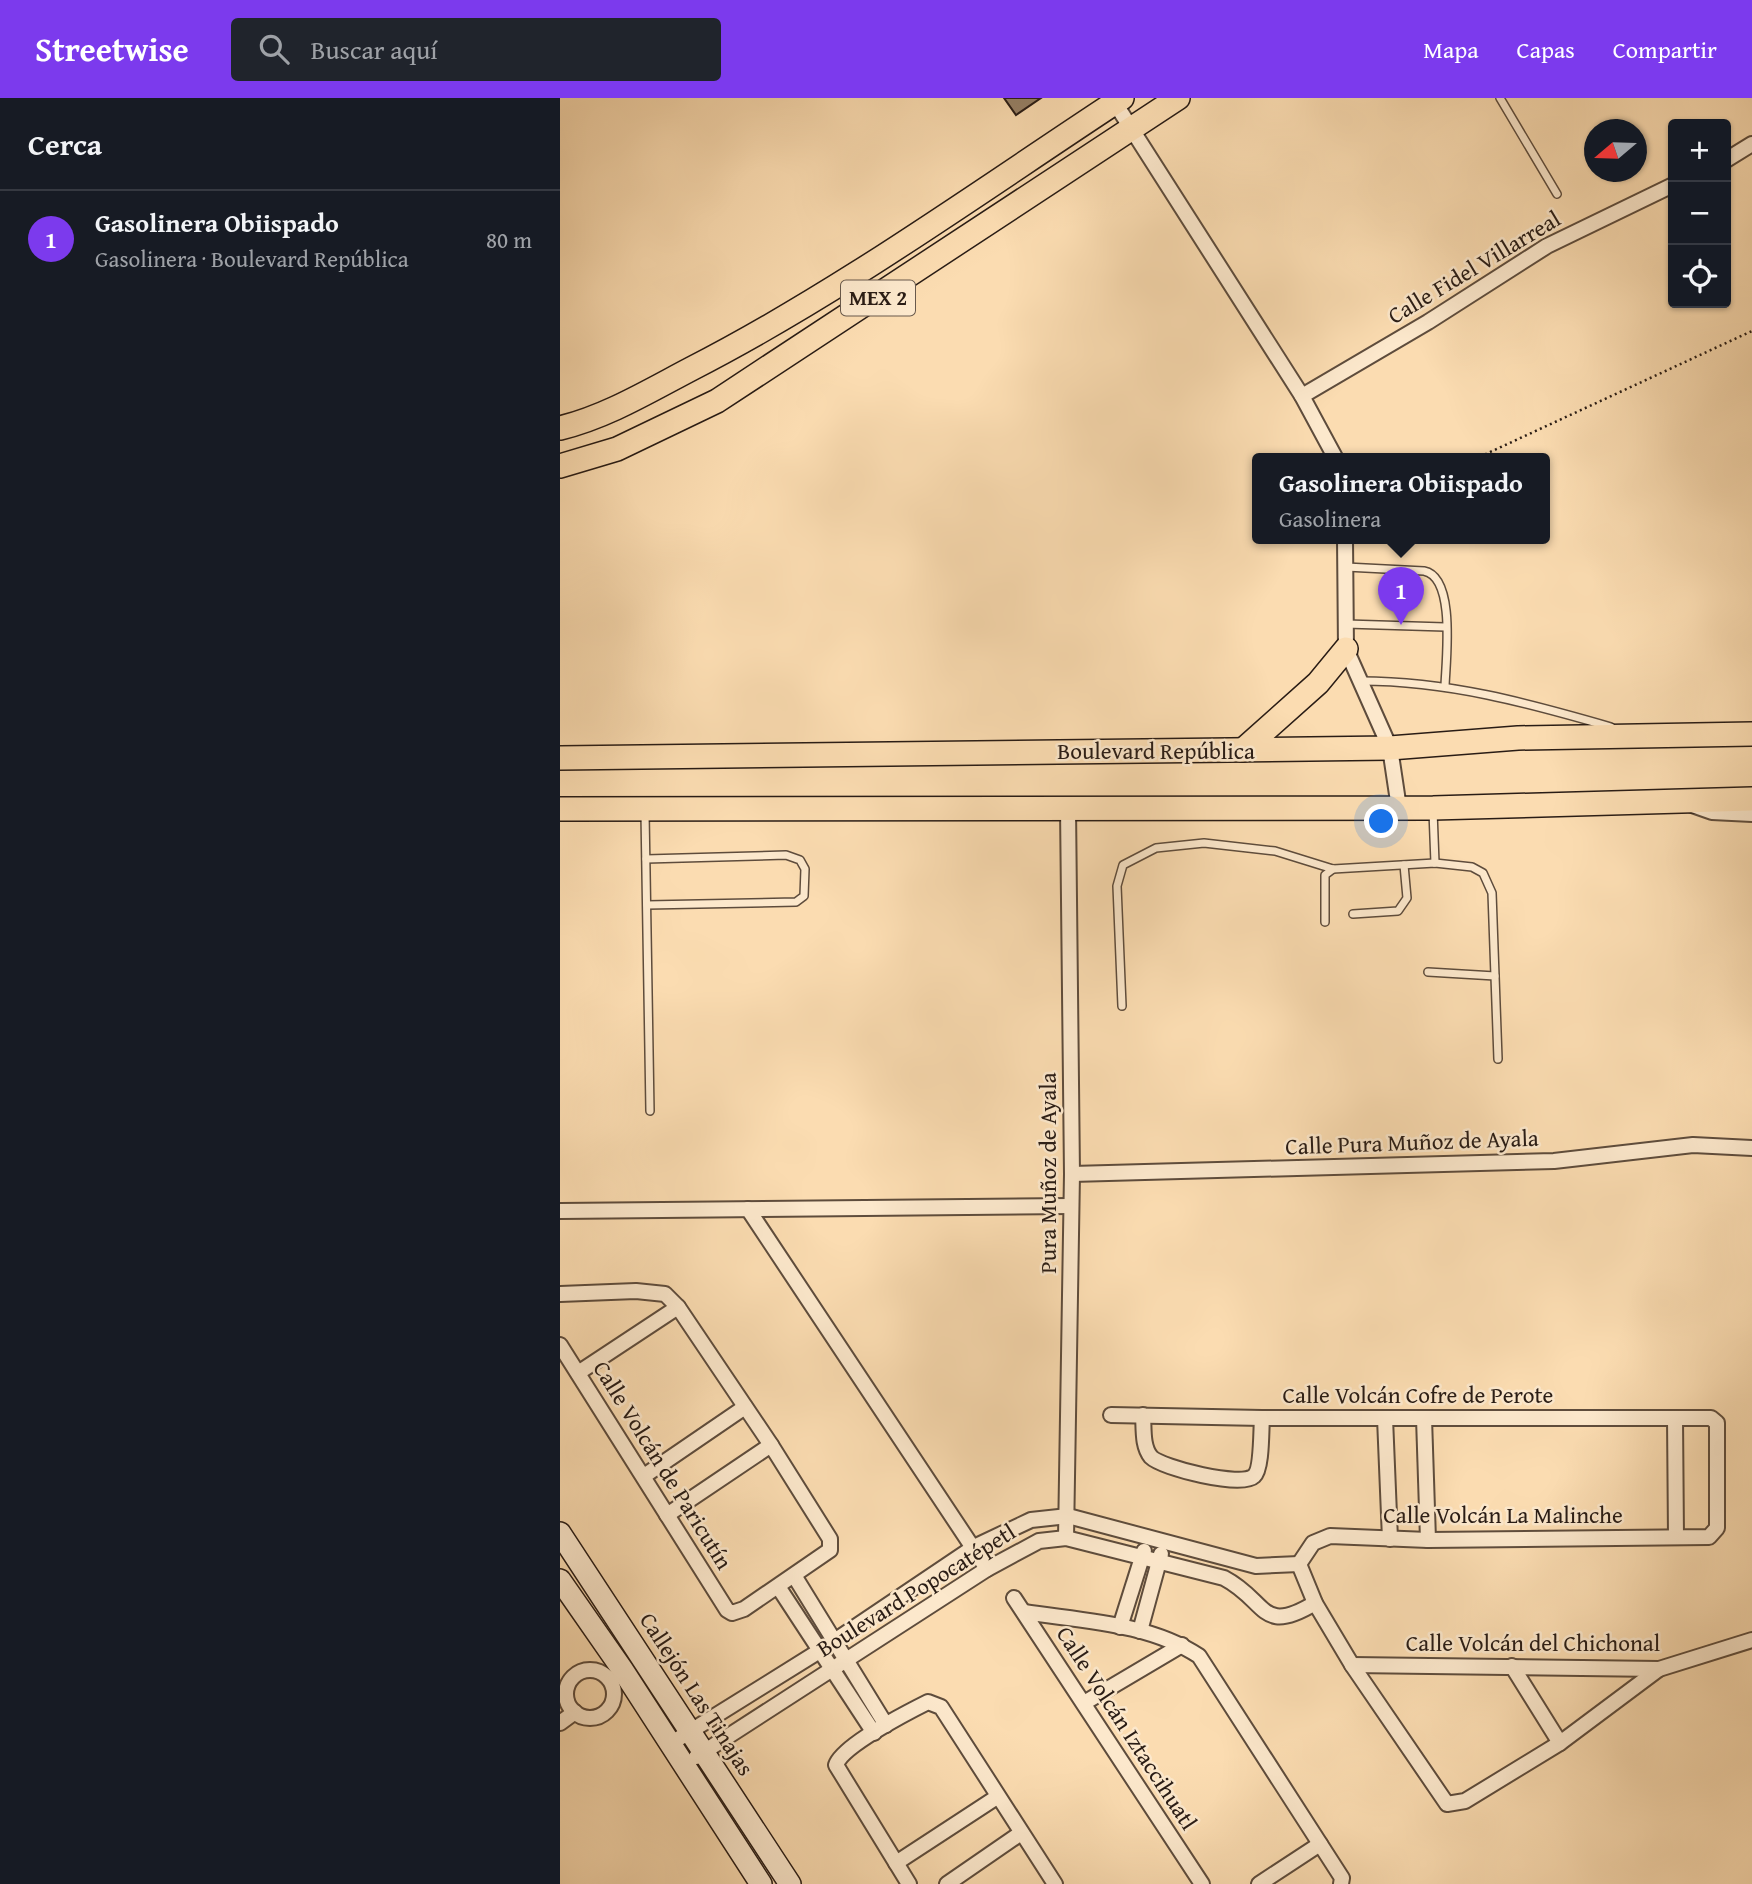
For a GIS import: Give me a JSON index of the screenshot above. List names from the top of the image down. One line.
{"streets":{"main road":["MEX 2","Boulevard República","Callejón Las Tinajas"],"street":["Calle Fidel Villarreal","Calle Pura Muñoz de Ayala","Pura Muñoz de Ayala","Calle Volcán Cofre de Perote","Calle Volcán de Paricutín","Calle Volcán La Malinche","Boulevard Popocatépetl","Calle Volcán del Chichonal","Calle Volcán Iztaccihuatl"]},"crossings":[["Calle Pura Muñoz de Ayala","Pura Muñoz de Ayala"],["Pura Muñoz de Ayala","Boulevard Popocatépetl"],["Calle Volcán Cofre de Perote","Calle Volcán La Malinche"],["Calle Volcán La Malinche","Boulevard Popocatépetl"],["Boulevard Popocatépetl","Callejón Las Tinajas"]],"north":"left","page":{"header":"Streetwise","search":"Buscar aquí","nav":["Mapa","Capas","Compartir"],"heading":"Cerca","map_buttons":["+","−"],"list":[{"mark":"1","name":"Gasolinera Obiispado","note":"Gasolinera · Boulevard República","value":"80 m"}],"popup":["Gasolinera Obiispado","Gasolinera"],"pins":"1"}}
